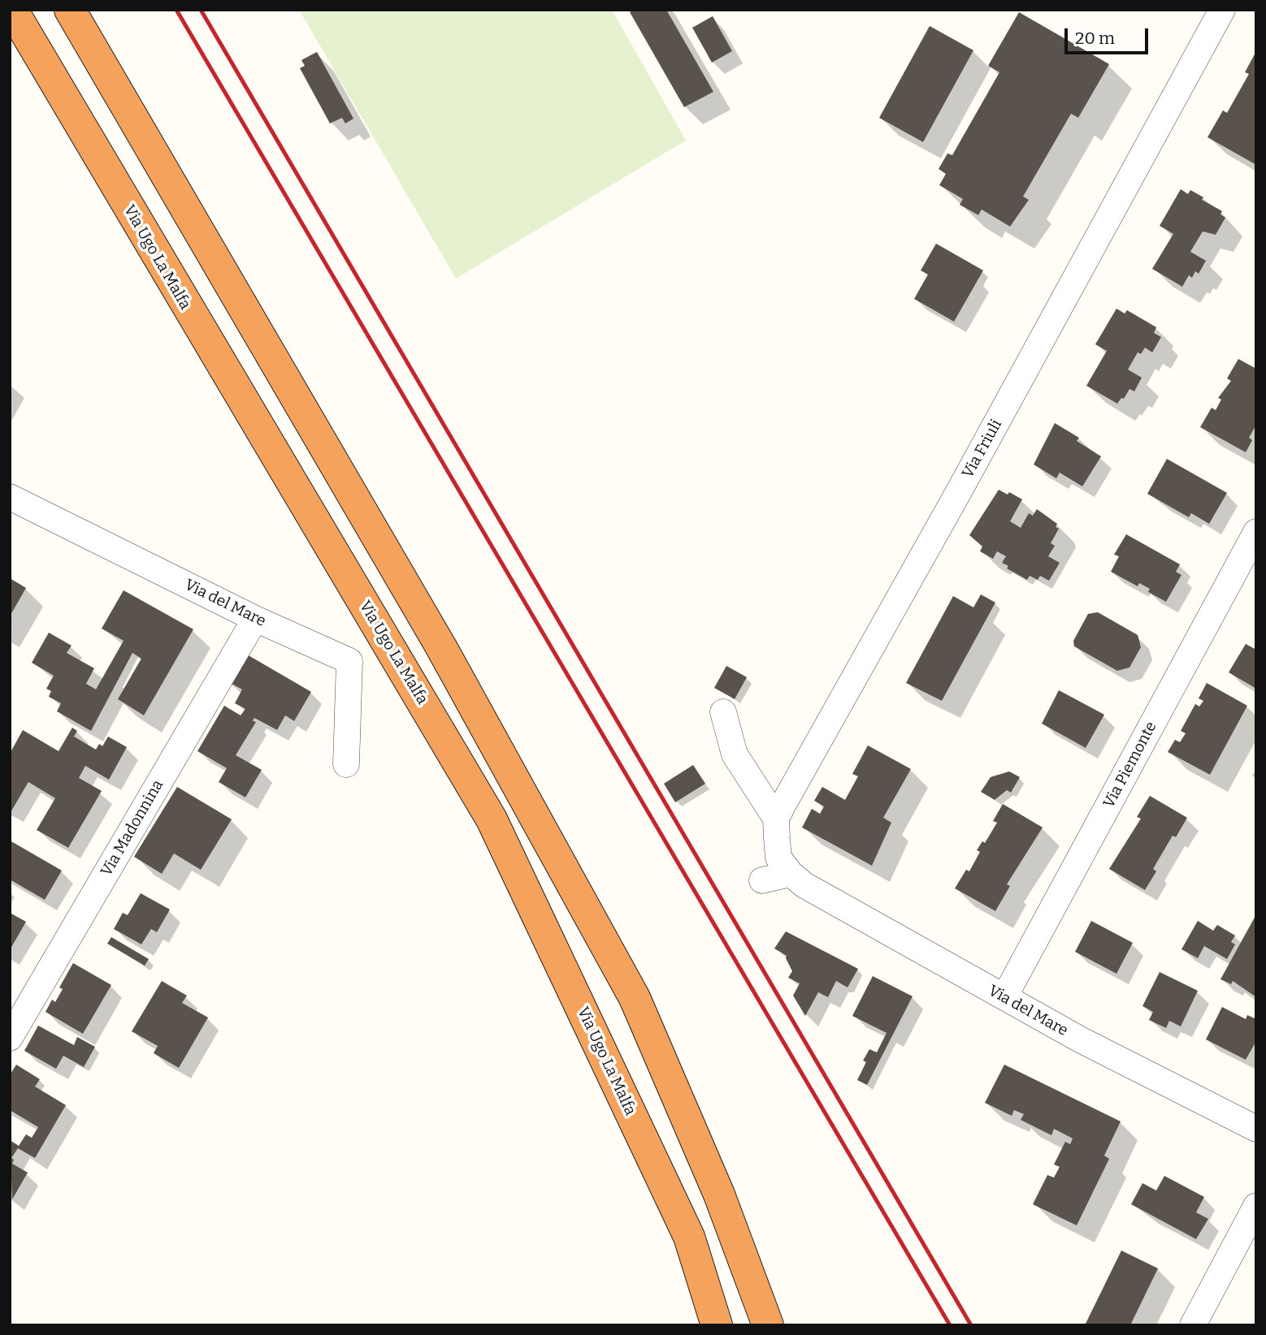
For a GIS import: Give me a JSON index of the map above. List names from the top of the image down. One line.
{"streets":{"highway":["Via Ugo La Malfa"],"street":["Via Friuli","Via del Mare","Via Piemonte","Via Madonnina"]},"crossings":[["Via del Mare","Via Piemonte"],["Via del Mare","Via Madonnina"]],"scale_bar":"20 m"}
